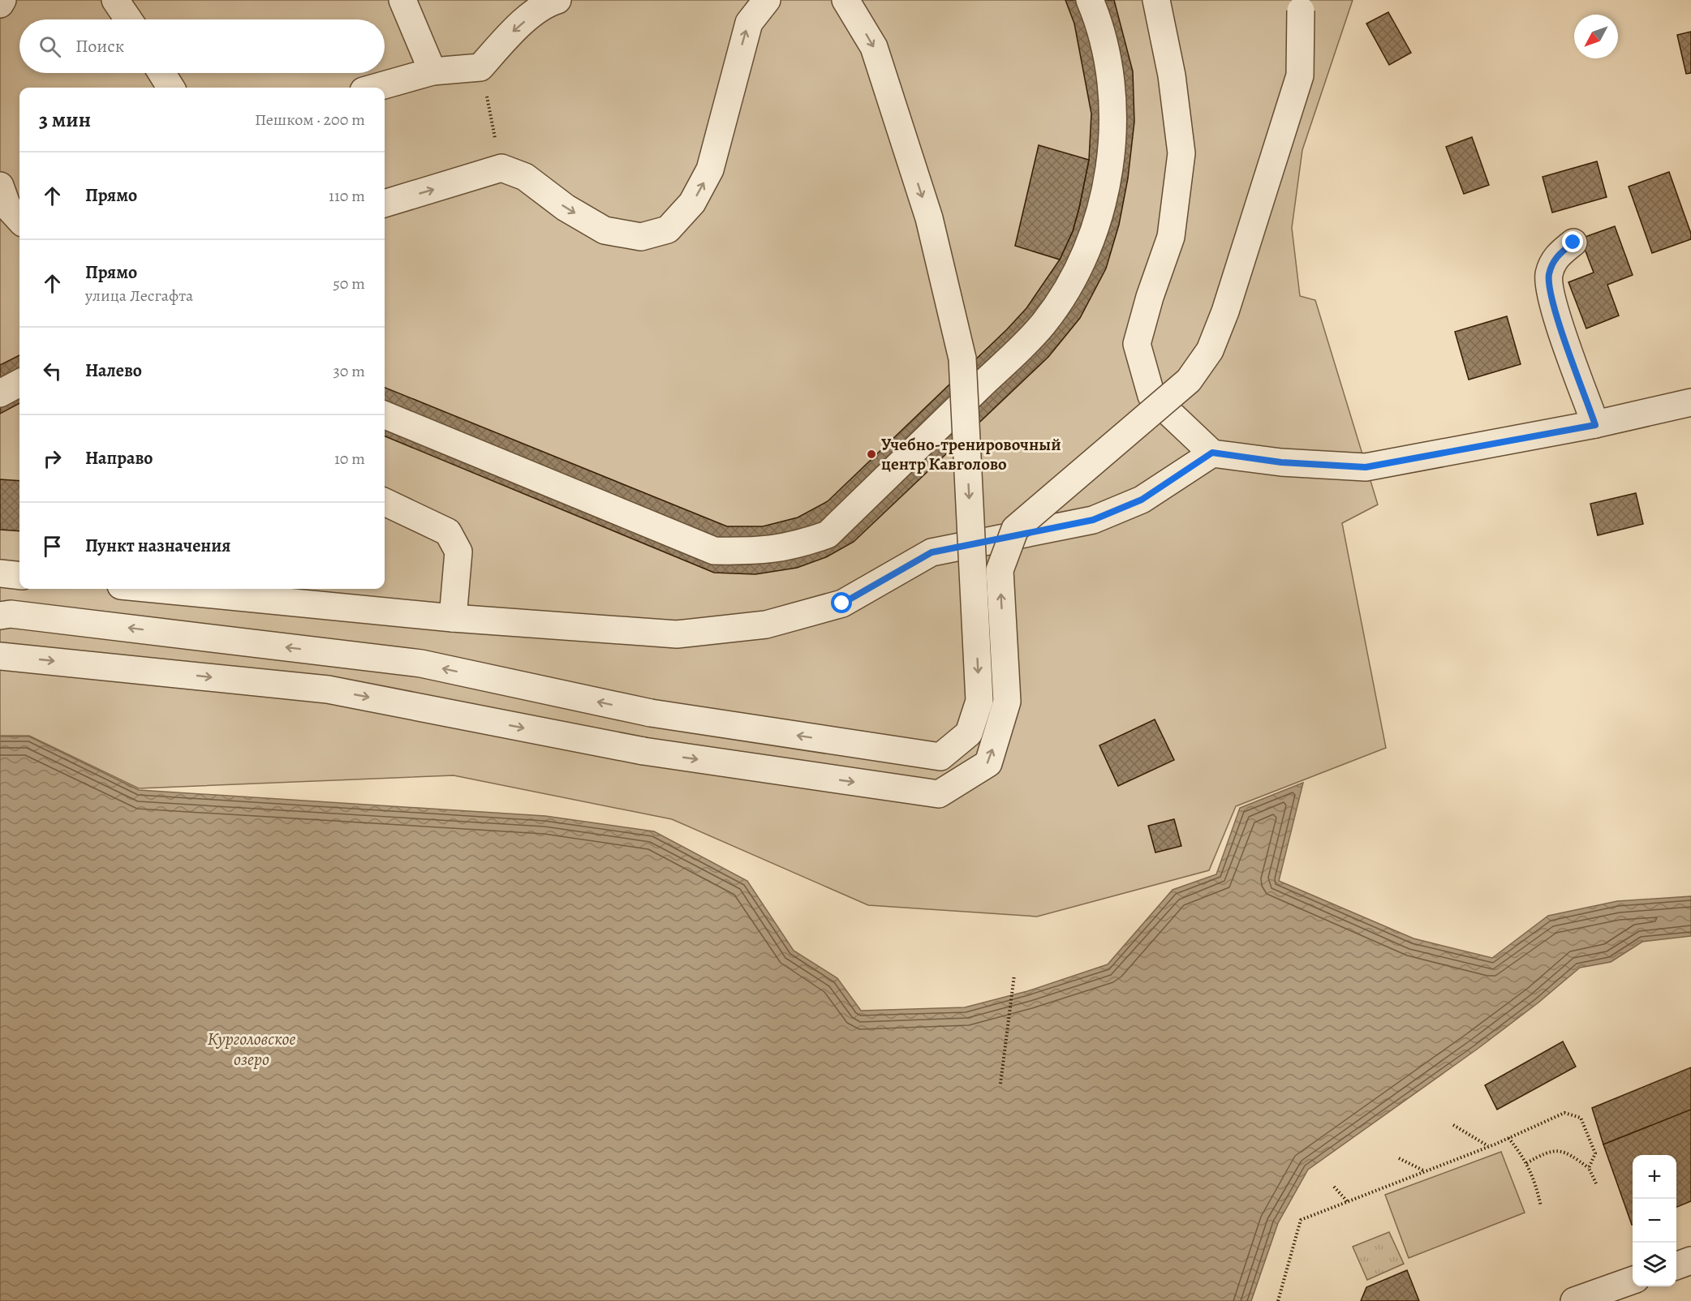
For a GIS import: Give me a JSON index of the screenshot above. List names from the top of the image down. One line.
{"water":["Курголовское озеро"],"places":["Учебно-тренировочный центр Кавголово"],"north":"bottom left","page":{"search":"Поиск","heading":["3 мин","Пешком · 200 m"],"list":[["Прямо","110 m"],["Прямо","улица Лесгафта","50 m"],["Налево","30 m"],["Направо","10 m"],"Пункт назначения"],"map_buttons":["+","−"]}}
